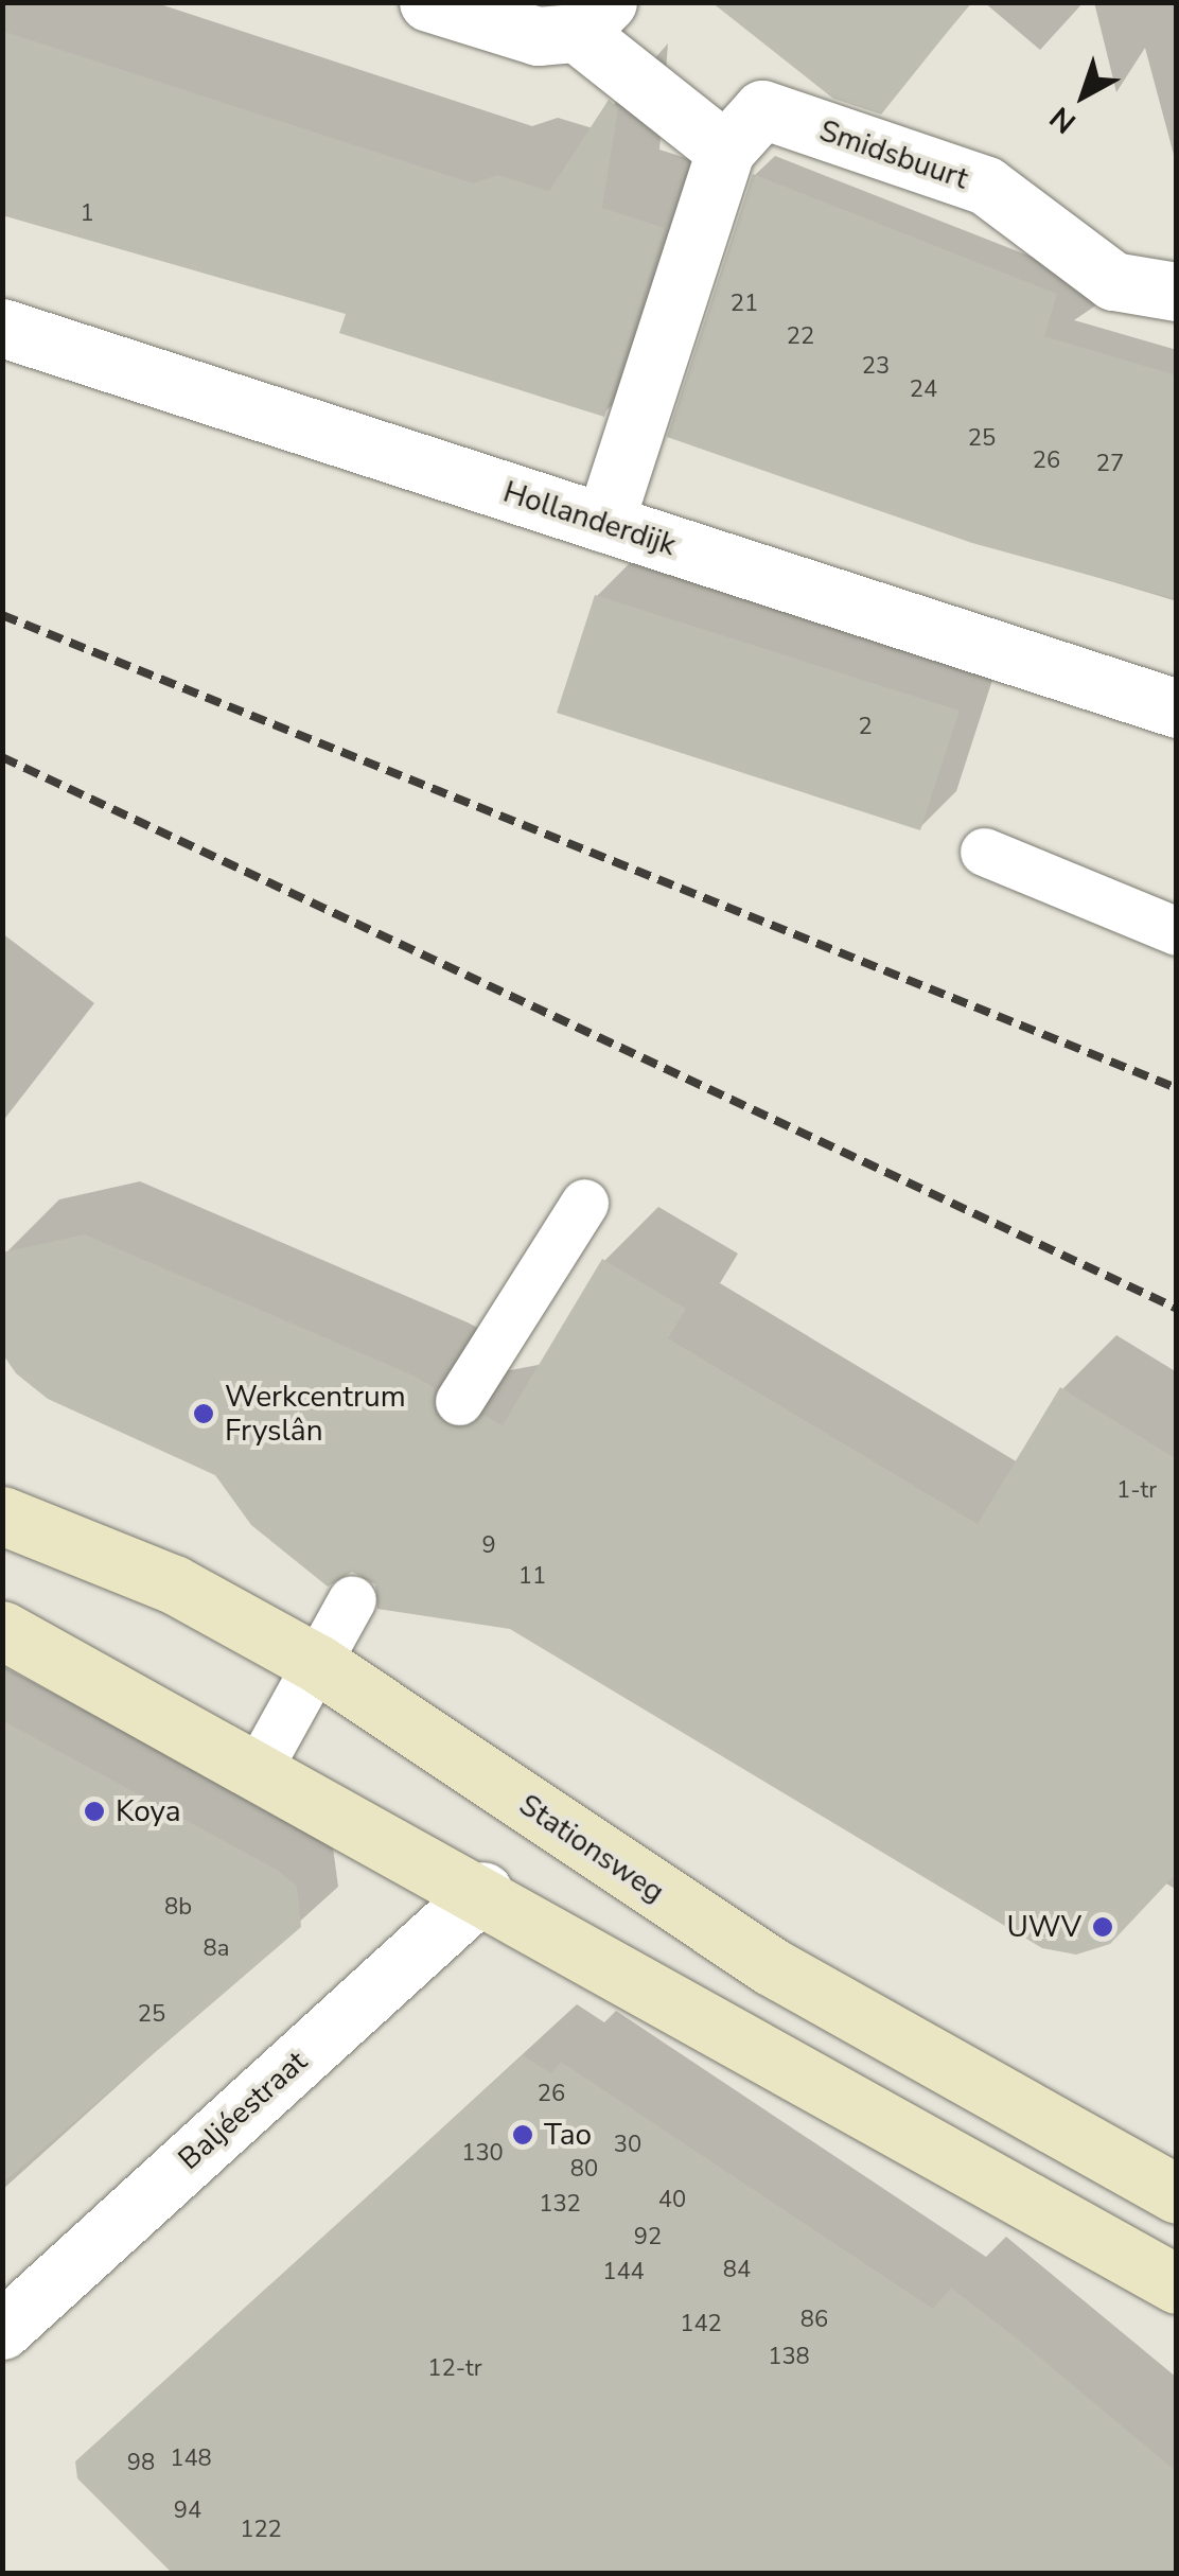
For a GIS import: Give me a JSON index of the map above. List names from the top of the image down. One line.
{"streets":{"main road":["Stationsweg"],"street":["Smidsbuurt","Hollanderdijk","Baljéestraat"]},"crossings":[["Smidsbuurt","Hollanderdijk"]],"places":["Werkcentrum Fryslân","Koya","UWV","Tao"],"house_numbers":["1","21","22","23","24","25","26","27","2","1-tr","9","11","8b","8a","25","26","30","130","80","40","132","92","84","144","86","142","138","12-tr","148","98","94","122"],"north":"bottom left"}
